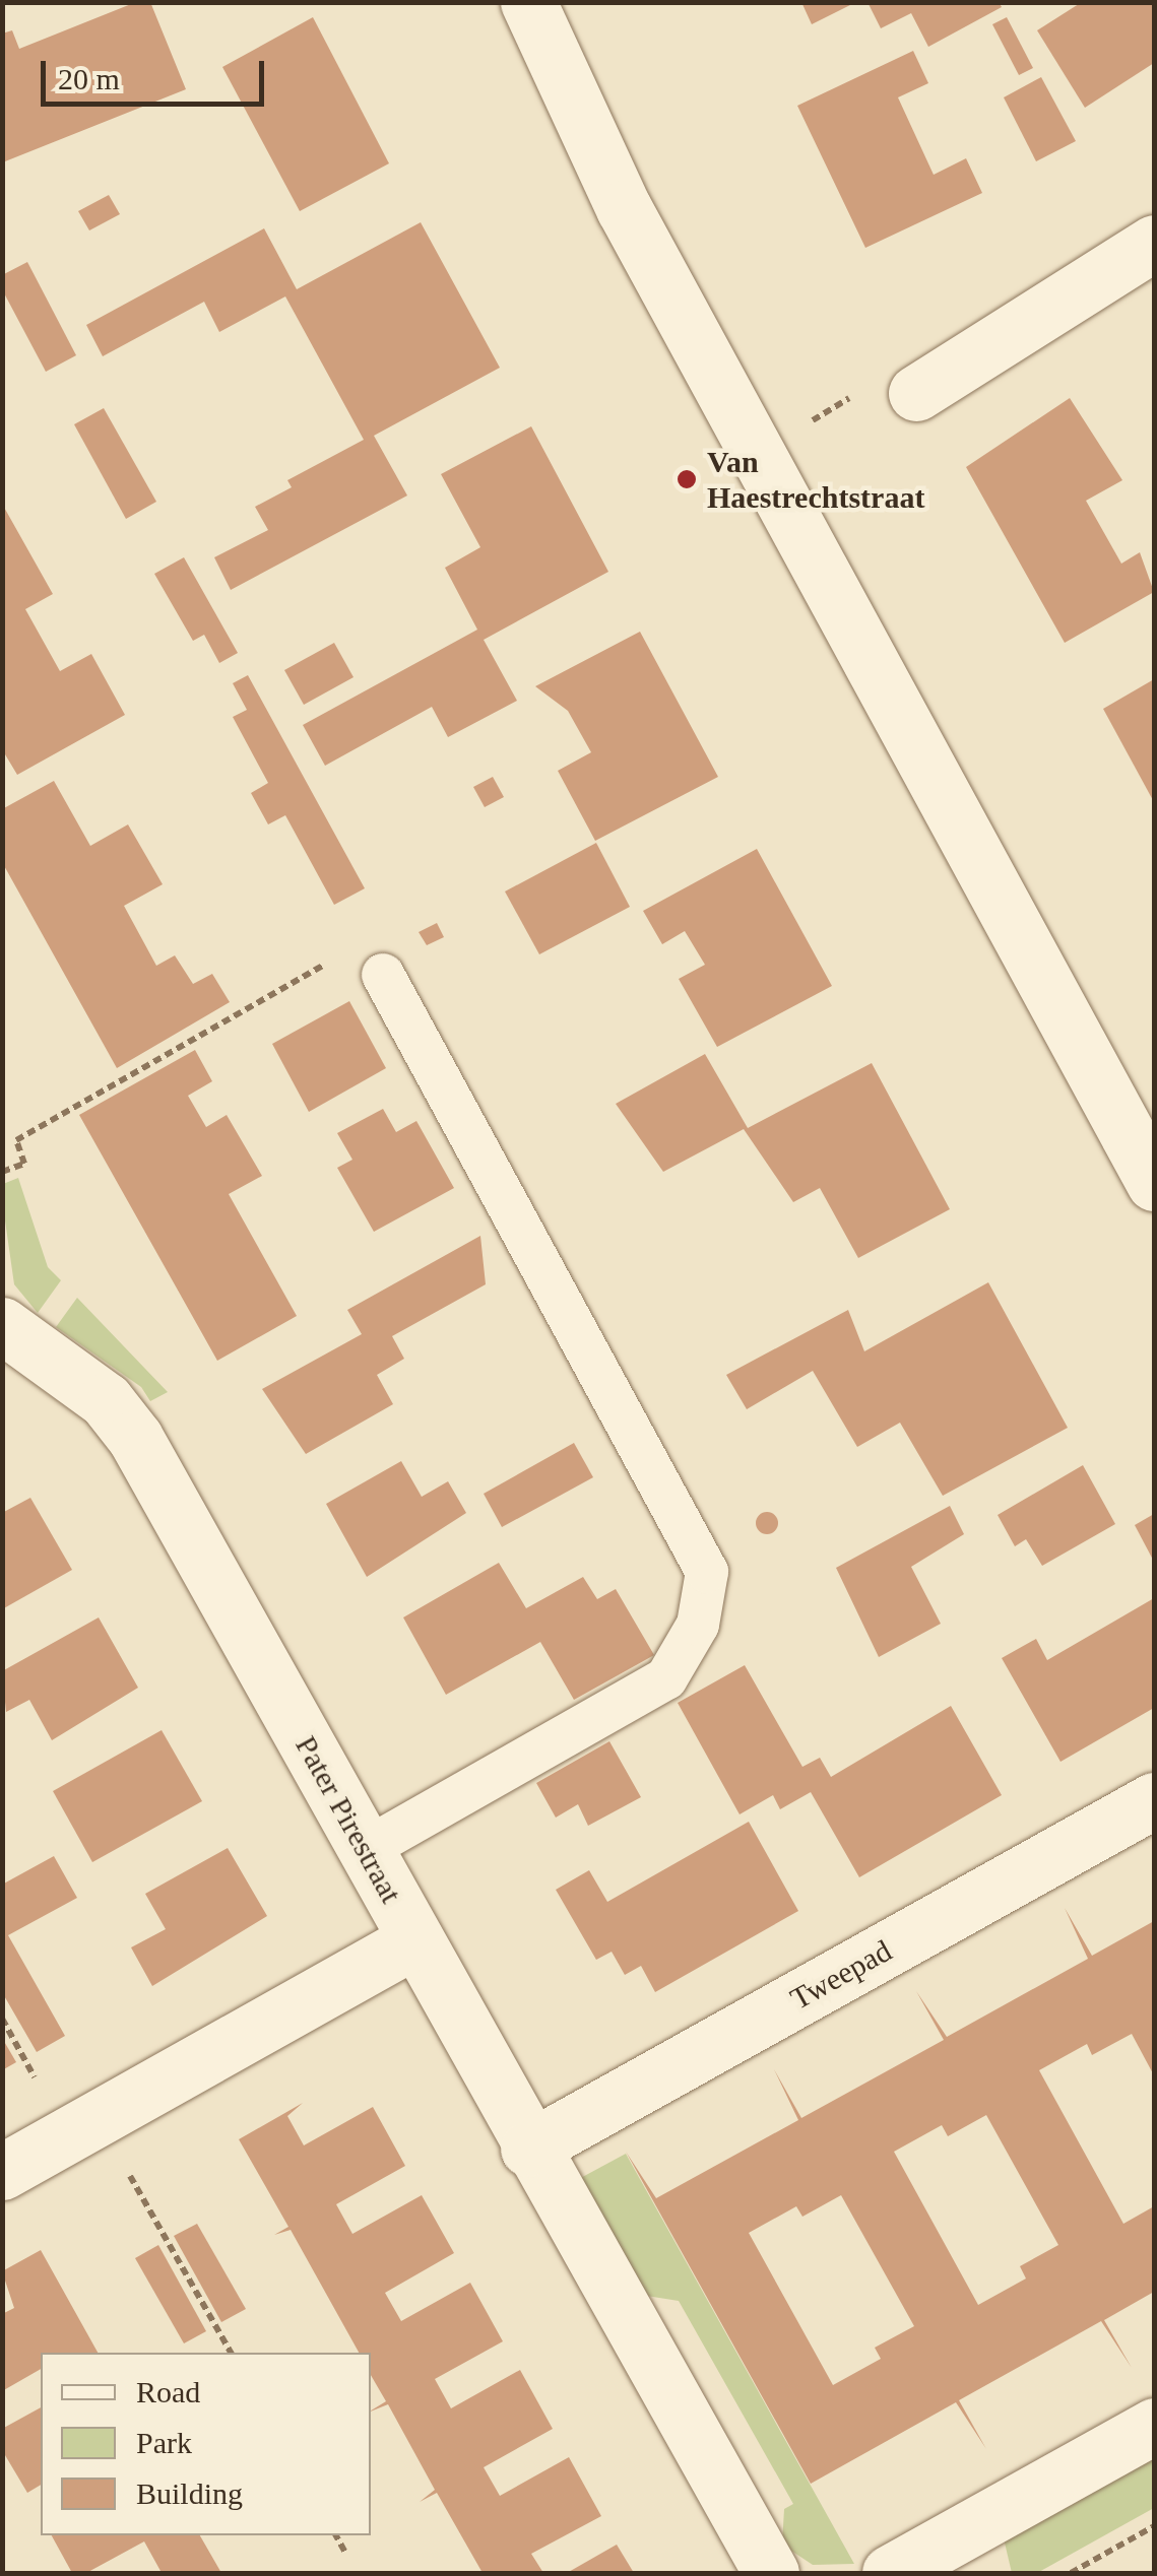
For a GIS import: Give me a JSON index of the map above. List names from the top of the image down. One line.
{"streets":{"street":["Pater Pirestraat","Tweepad"]},"places":["Van Haestrechtstraat"],"legend":["Road","Park","Building"],"scale_bar":"20 m"}
